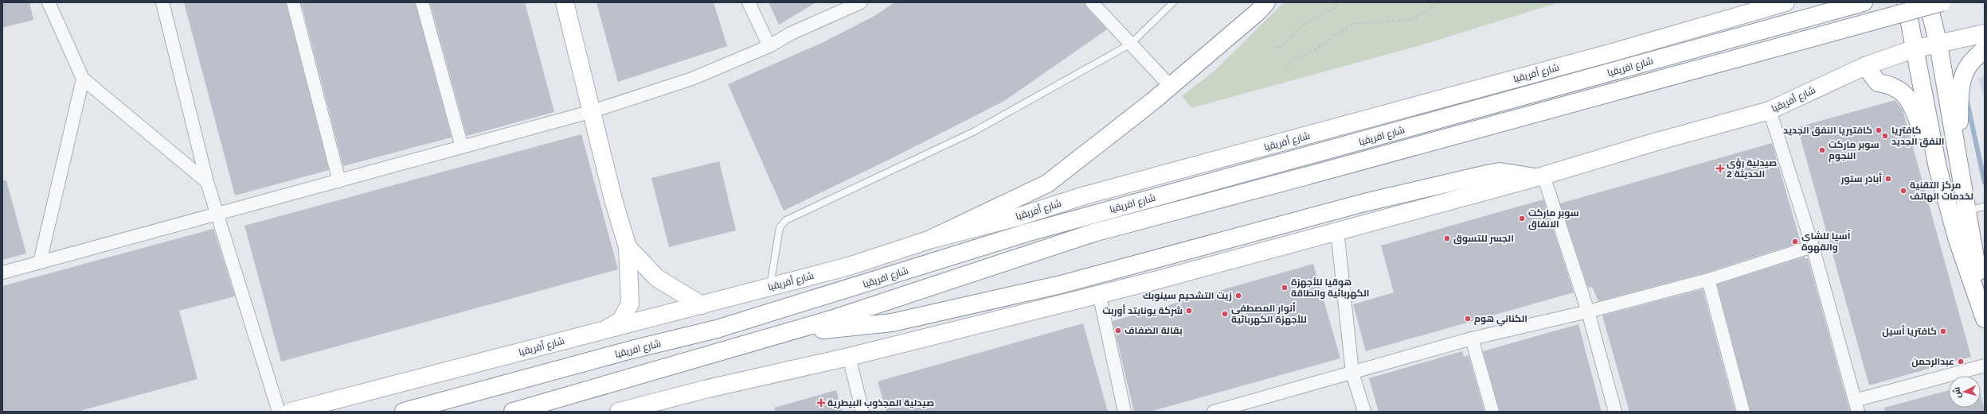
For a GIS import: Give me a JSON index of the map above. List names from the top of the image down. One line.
{"streets":{"main road":["شارع افريقيا","شارع أفريقيا"]},"places":{"other":["كافتيريا النفق الجديد","كافتريا النفق الجديد","سوبر ماركت النجوم","أباذر ستور","مركز التقنية لخدمات الهاتف","سوبر ماركت الانفاق","الجسر للتسوق","آسيا للشاي والقهوة","هوقيا للأجهزة الكهربائية والطاقة","زيت التشحيم سينوبك","شركة يونايتد أوربت","أنوار المصطفى للأجهزة الكهربائية","الكناني هوم","بقالة الضفاف","كافتريا أسيل","عبدالرحمن"],"health":["صيدلية رؤى الحديثة 2","صيدلية المجذوب البيطرية"]},"north":"left"}
